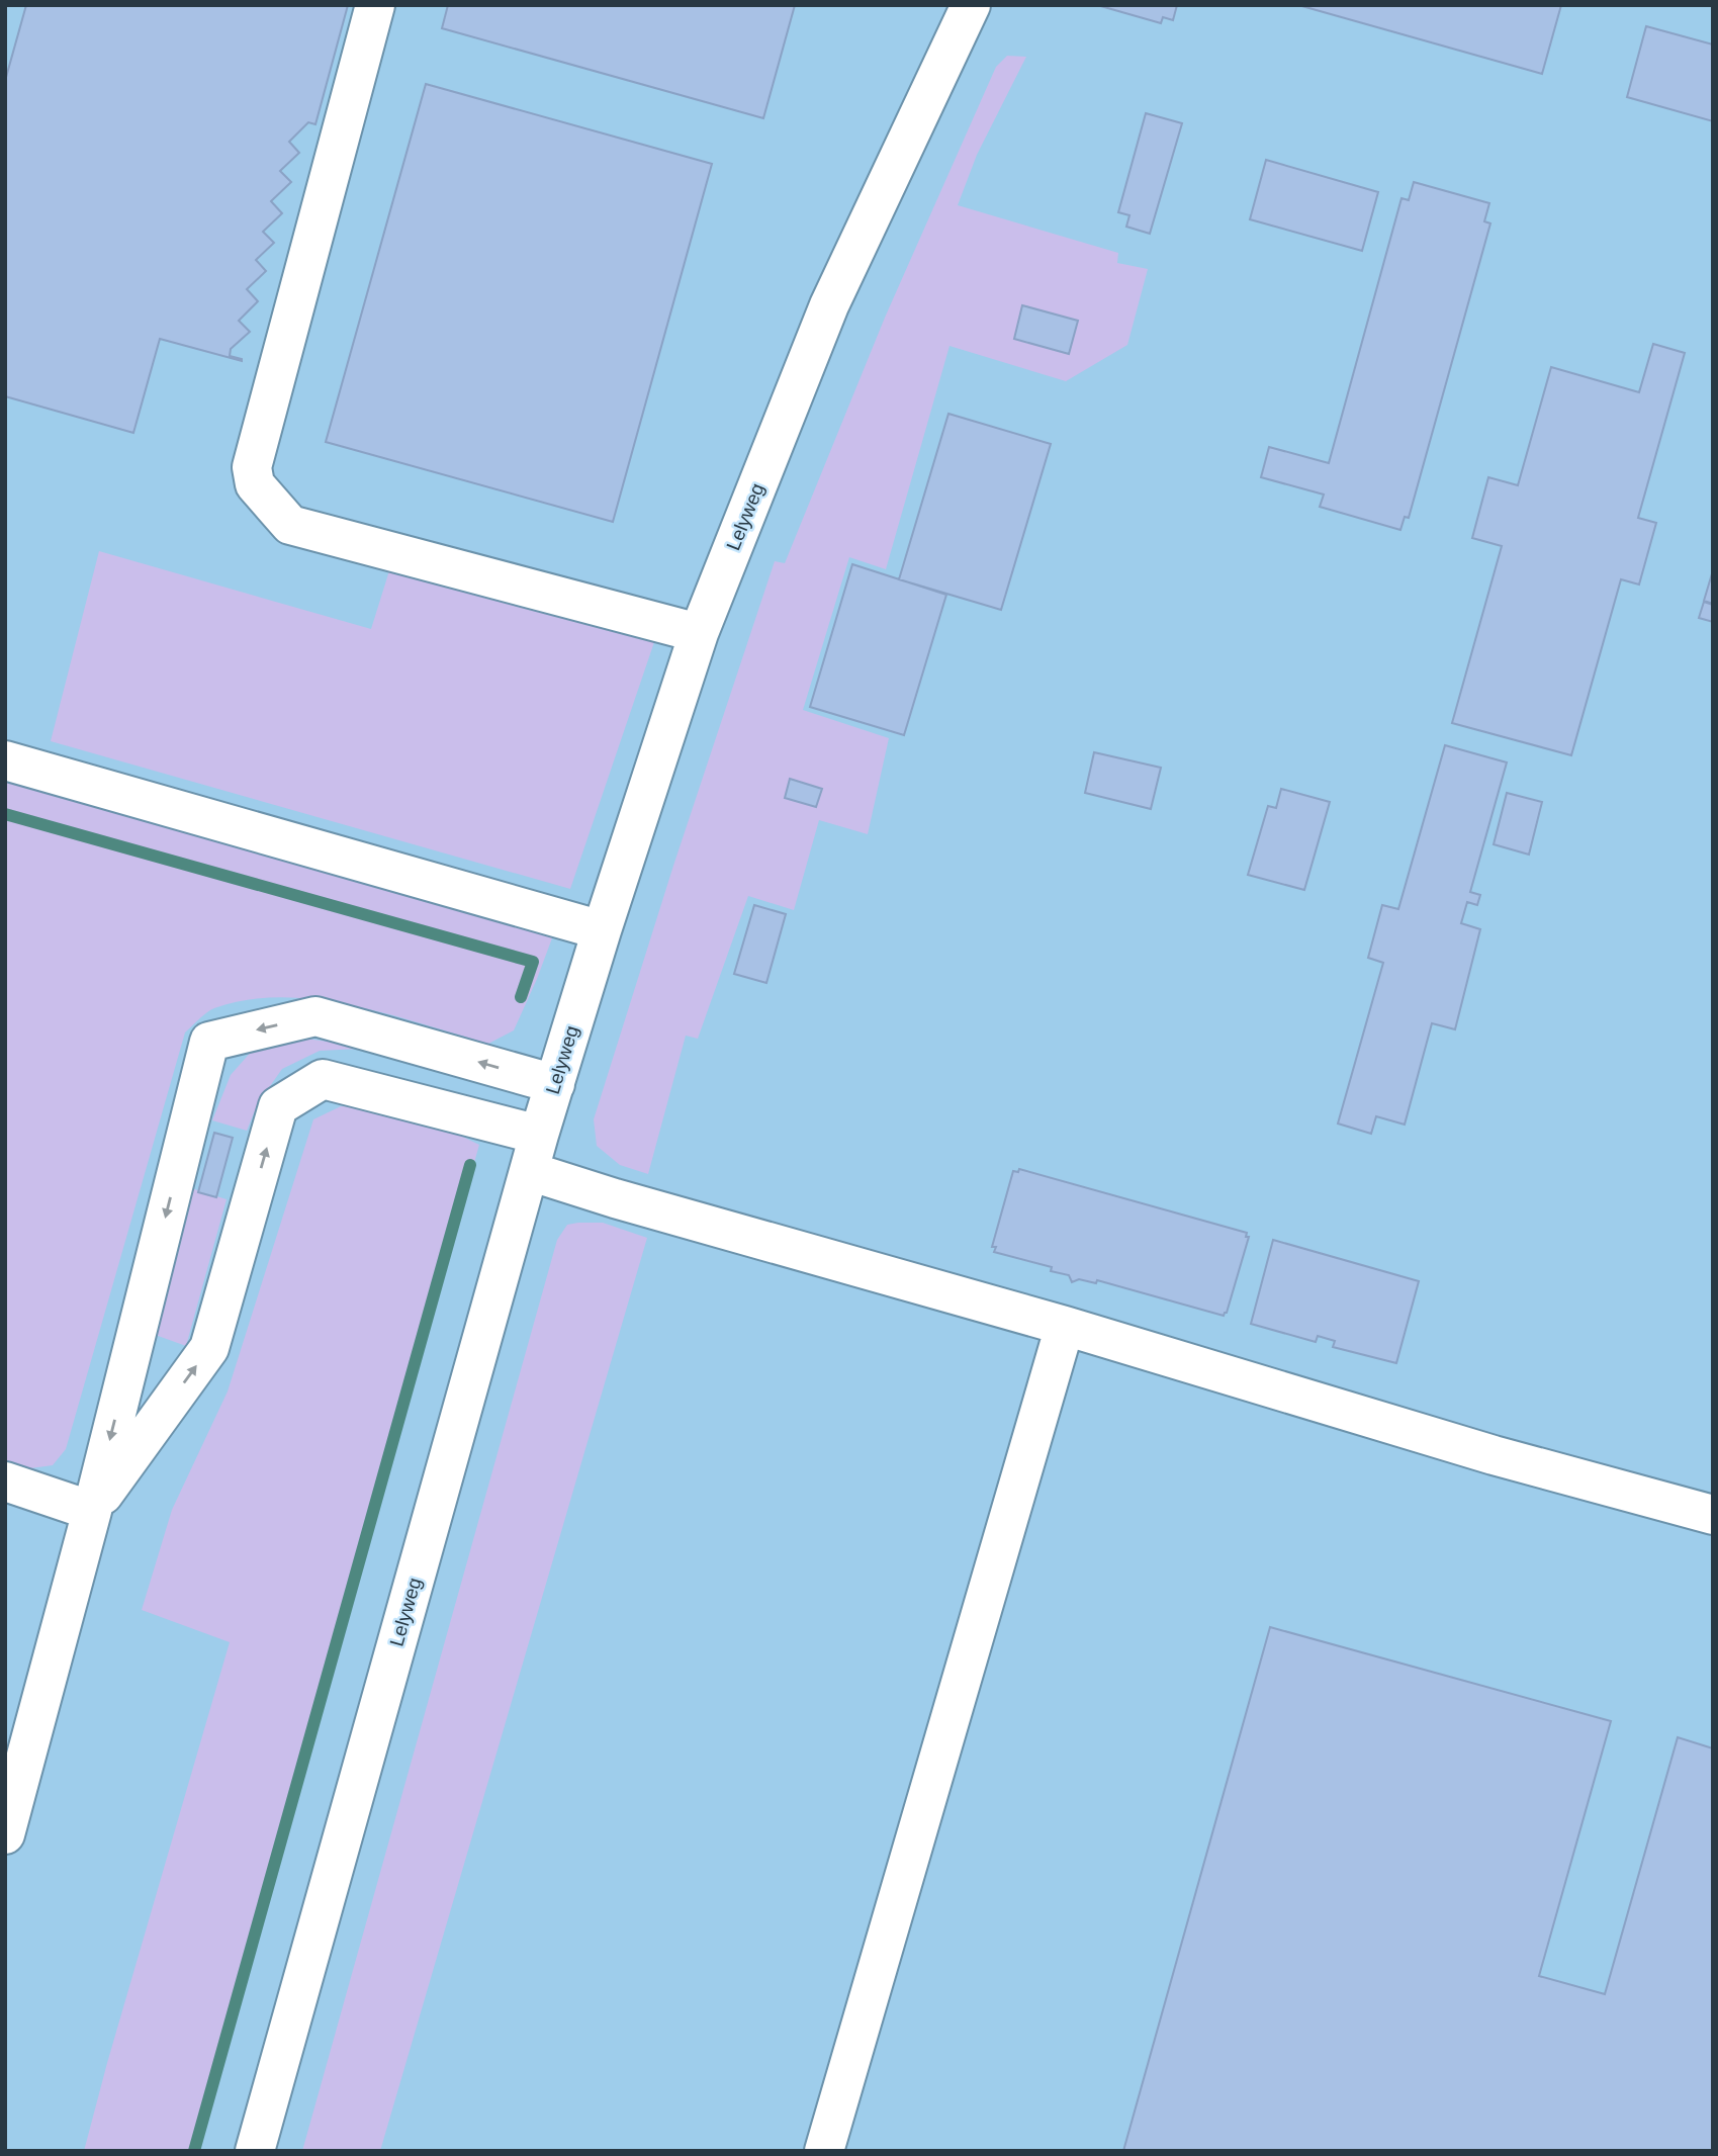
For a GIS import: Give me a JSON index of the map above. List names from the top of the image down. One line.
{"streets":{"street":["Lelyweg"]}}
